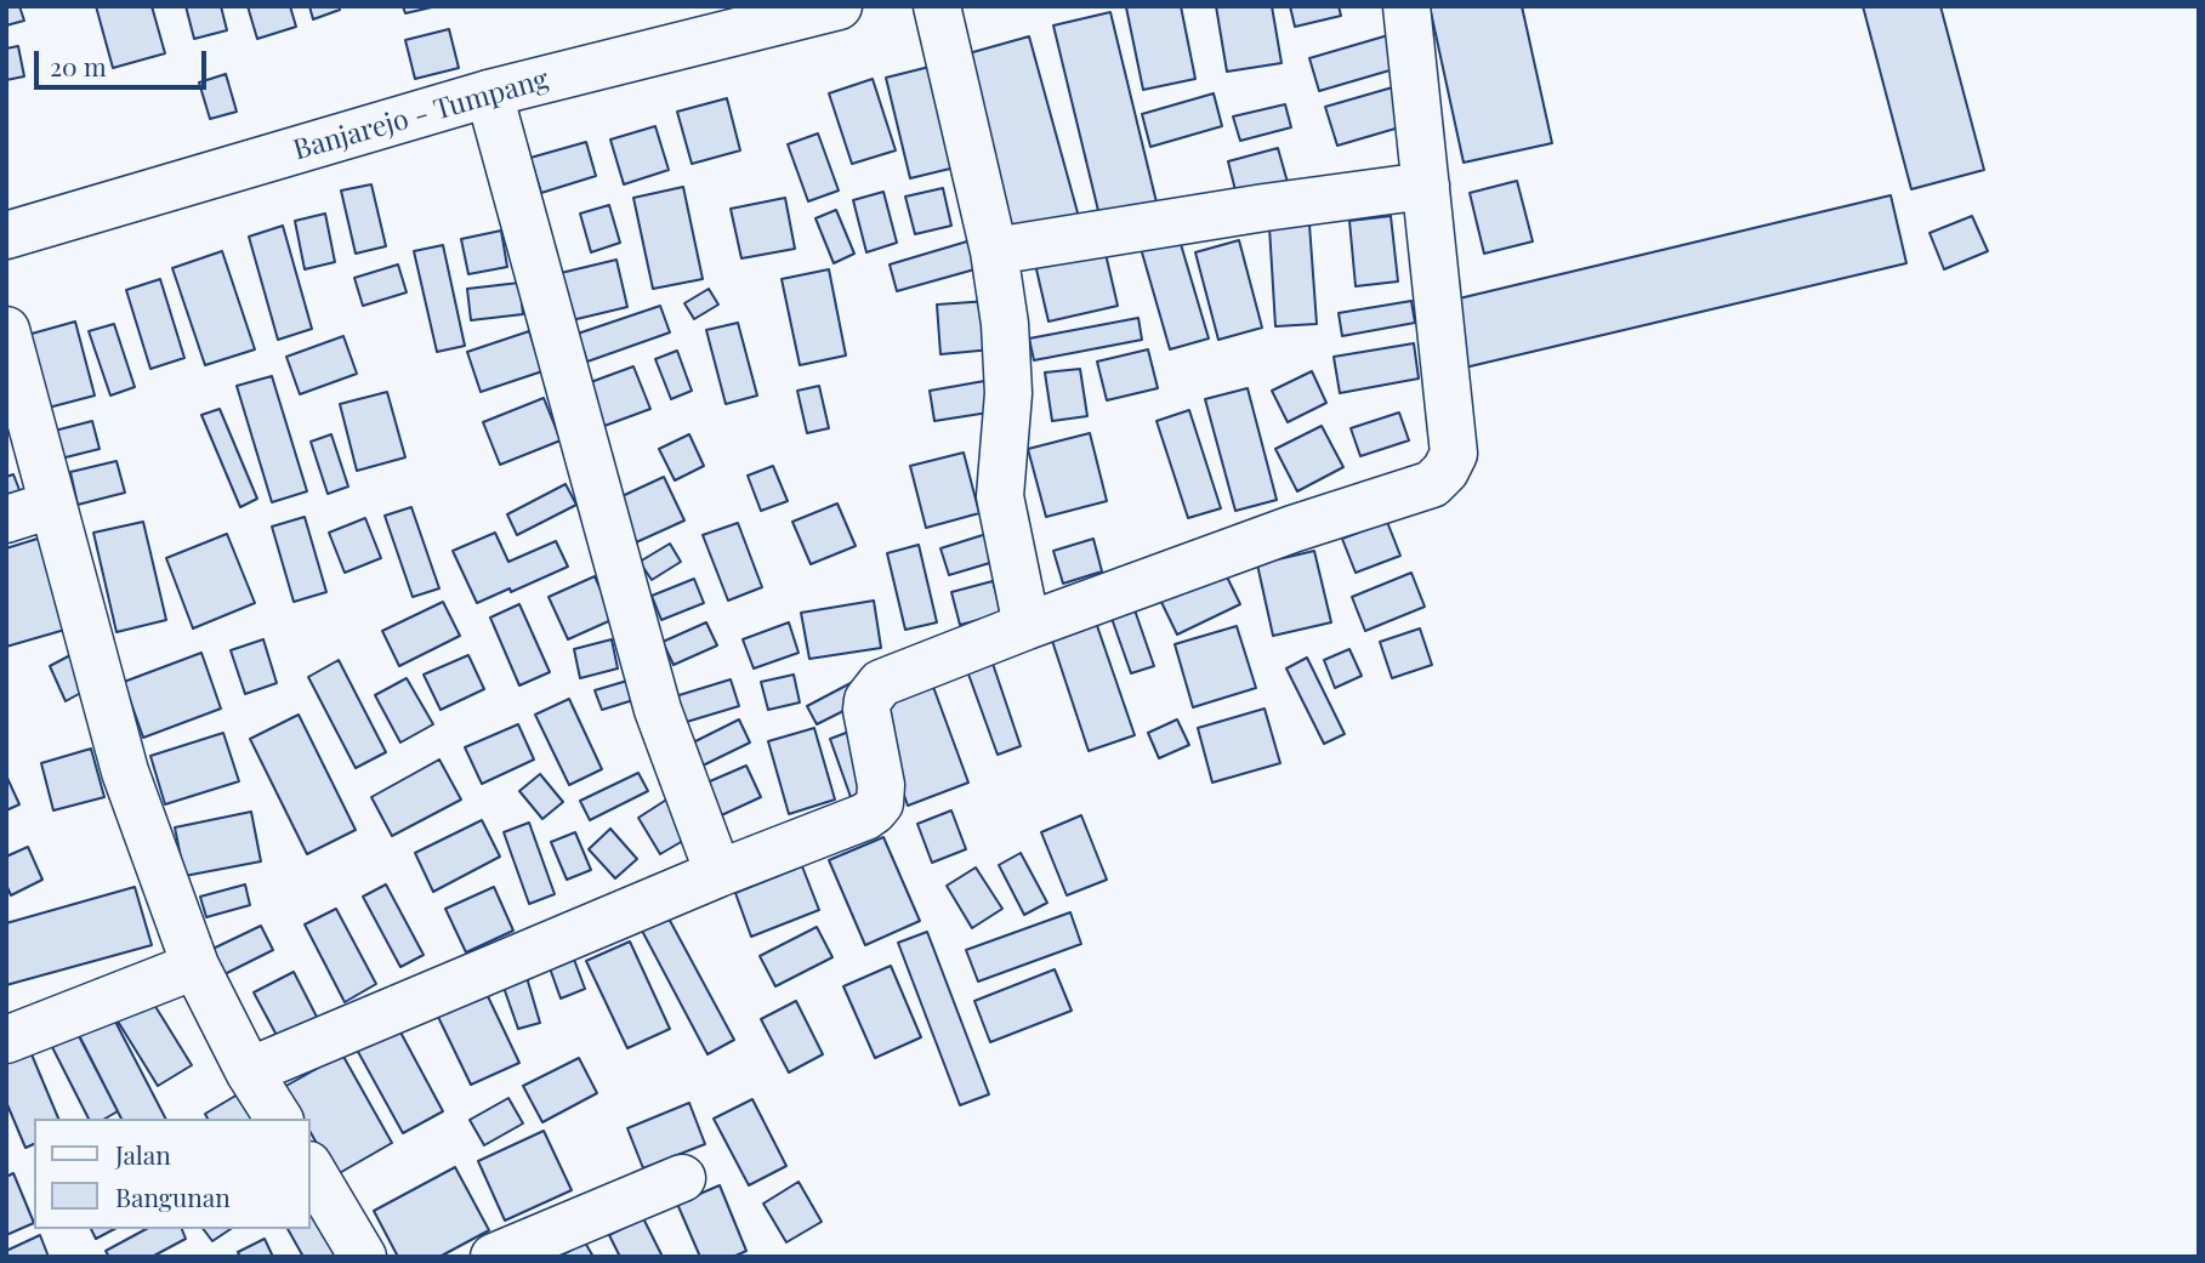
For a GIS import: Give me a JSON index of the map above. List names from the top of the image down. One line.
{"streets":{"street":["Banjarejo - Tumpang"]},"legend":["Jalan","Bangunan"],"scale_bar":"20 m"}
